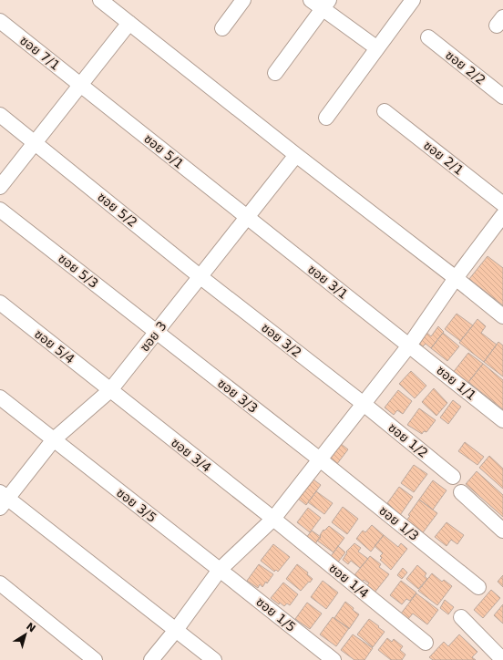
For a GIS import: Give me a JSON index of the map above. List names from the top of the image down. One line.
{"streets":{"street":["ซอย 7/1","ซอย 2/2","ซอย 5/1","ซอย 2/1","ซอย 5/2","ซอย 5/3","ซอย 3/1","ซอย 3","ซอย 3/2","ซอย 5/4","ซอย 1/1","ซอย 3/3","ซอย 1/2","ซอย 3/4","ซอย 3/5","ซอย 1/3","ซอย 1/4","ซอย 1/5"]},"crossings":[["ซอย 7/1","ซอย 5/1"],["ซอย 5/1","ซอย 3/1"],["ซอย 5/1","ซอย 3"],["ซอย 5/2","ซอย 3"],["ซอย 5/2","ซอย 3/2"],["ซอย 5/3","ซอย 3"],["ซอย 5/3","ซอย 3/3"],["ซอย 3/1","ซอย 3"],["ซอย 3/1","ซอย 1/1"],["ซอย 3","ซอย 3/2"],["ซอย 3","ซอย 5/4"],["ซอย 3","ซอย 3/3"],["ซอย 3","ซอย 3/4"],["ซอย 3","ซอย 3/5"],["ซอย 3/2","ซอย 1/2"],["ซอย 5/4","ซอย 3/4"],["ซอย 3/3","ซอย 1/3"],["ซอย 3/4","ซอย 1/4"],["ซอย 3/5","ซอย 1/5"]],"north":"top right"}
